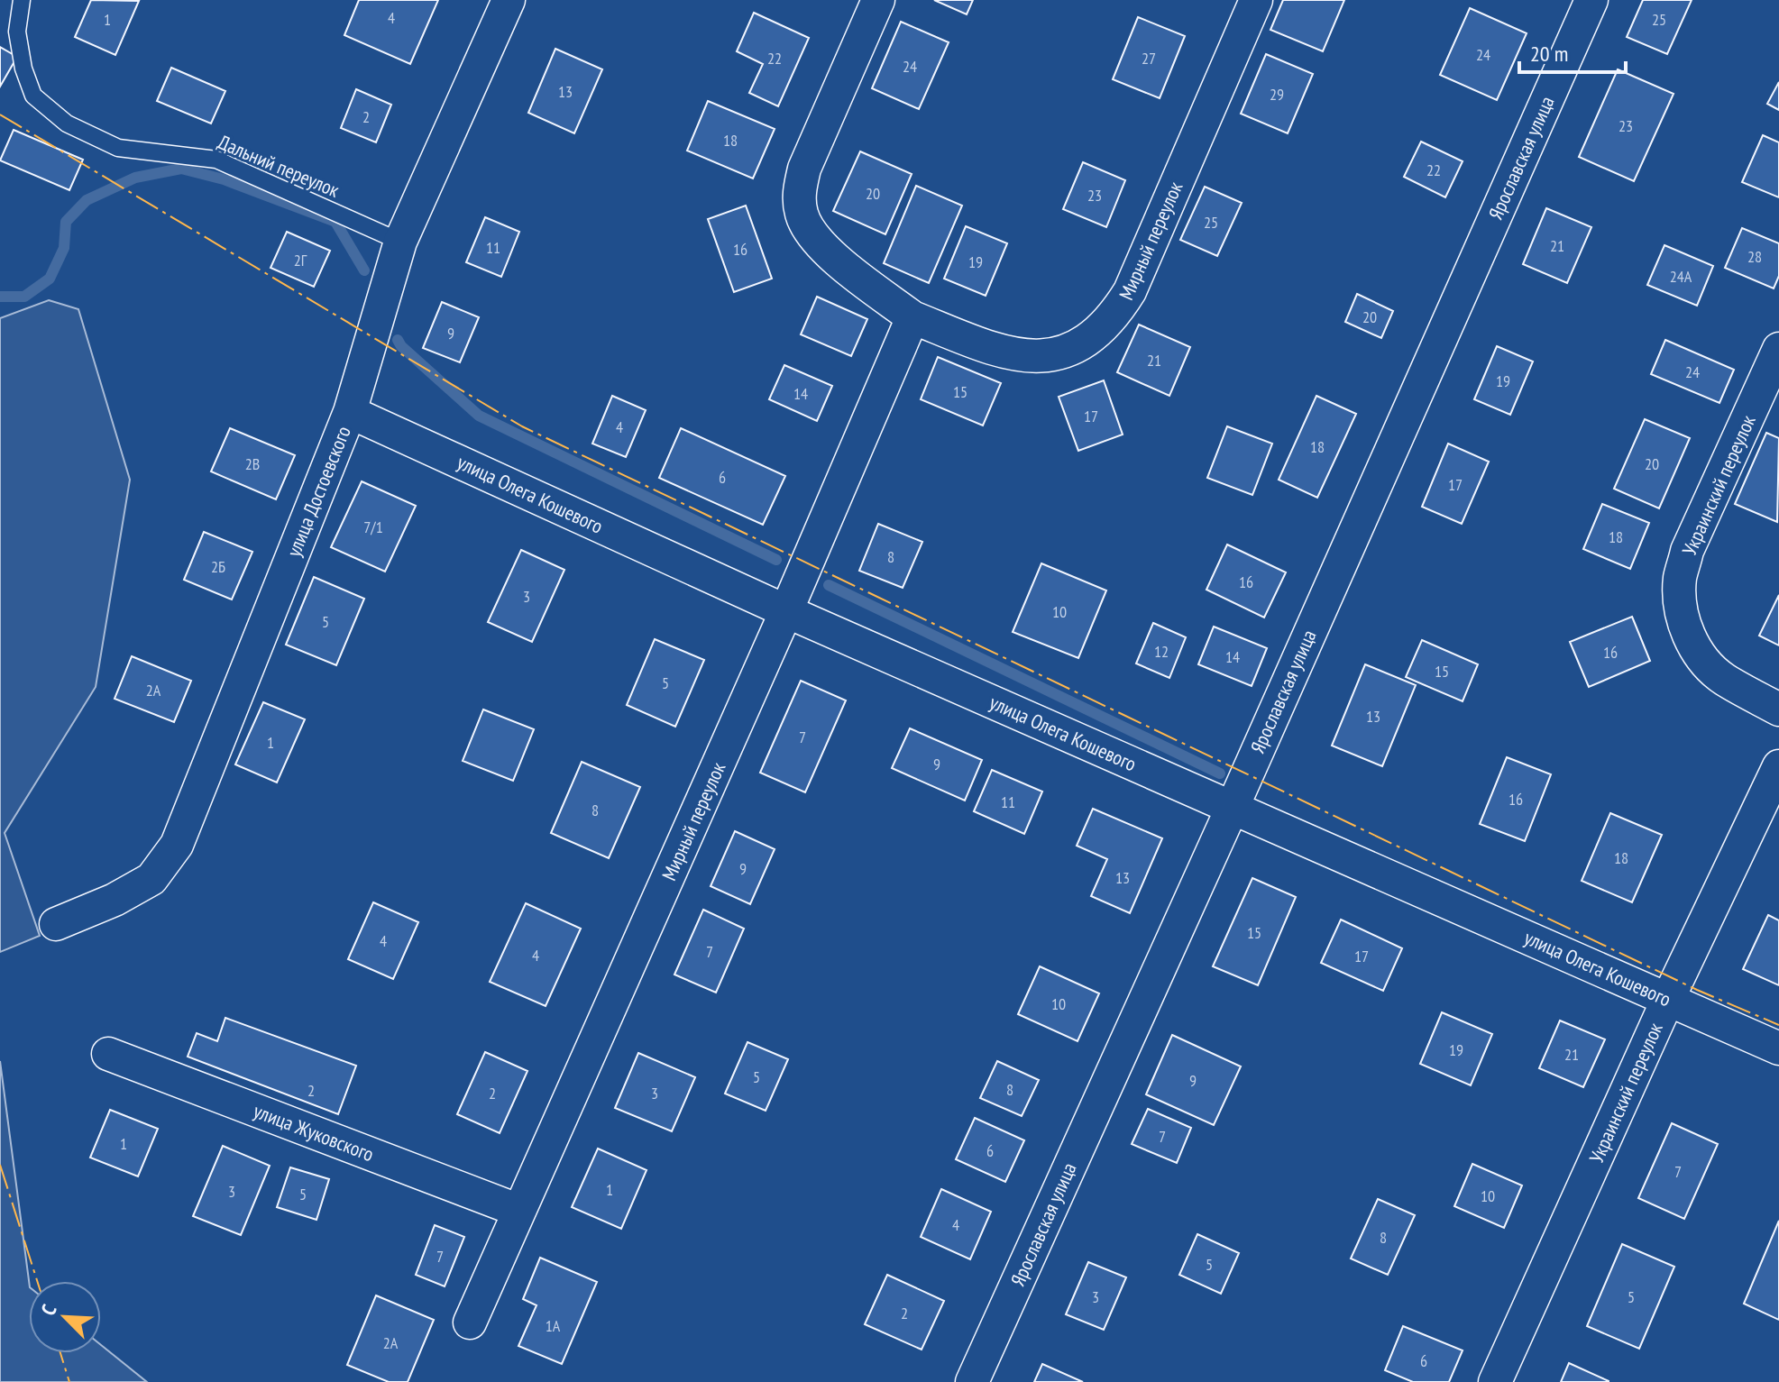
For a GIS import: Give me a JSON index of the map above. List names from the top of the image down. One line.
{"streets":{"street":["Ярославская улица","Мирный переулок","Украинский переулок","улица Достоевского","улица Олега Кошевого","улица Жуковского"],"lane":["Дальний переулок"]},"crossings":[["Ярославская улица","улица Олега Кошевого"],["Дальний переулок","улица Достоевского"],["Мирный переулок","улица Олега Кошевого"],["Мирный переулок","улица Жуковского"],["Украинский переулок","улица Олега Кошевого"],["улица Достоевского","улица Олега Кошевого"]],"house_numbers":["4","1","25","24","22","27","24","13","29","2","23","18","22","20","23","25","21","11","16","28","2Г","19","24А","20","9","21","24","19","15","14","17","4","18","2В","20","6","17","7/1","18","8","2Б","16","3","10","5","12","16","14","15","5","2А","13","7","1","9","16","11","8","18","9","13","15","4","7","4","17","10","19","21","5","9","8","2","2","3","7","1","6","7","1","3","5","10","4","8","7","5","3","5","2","1А","2А","6"],"scale_bar":"20 m","north":"top left"}
